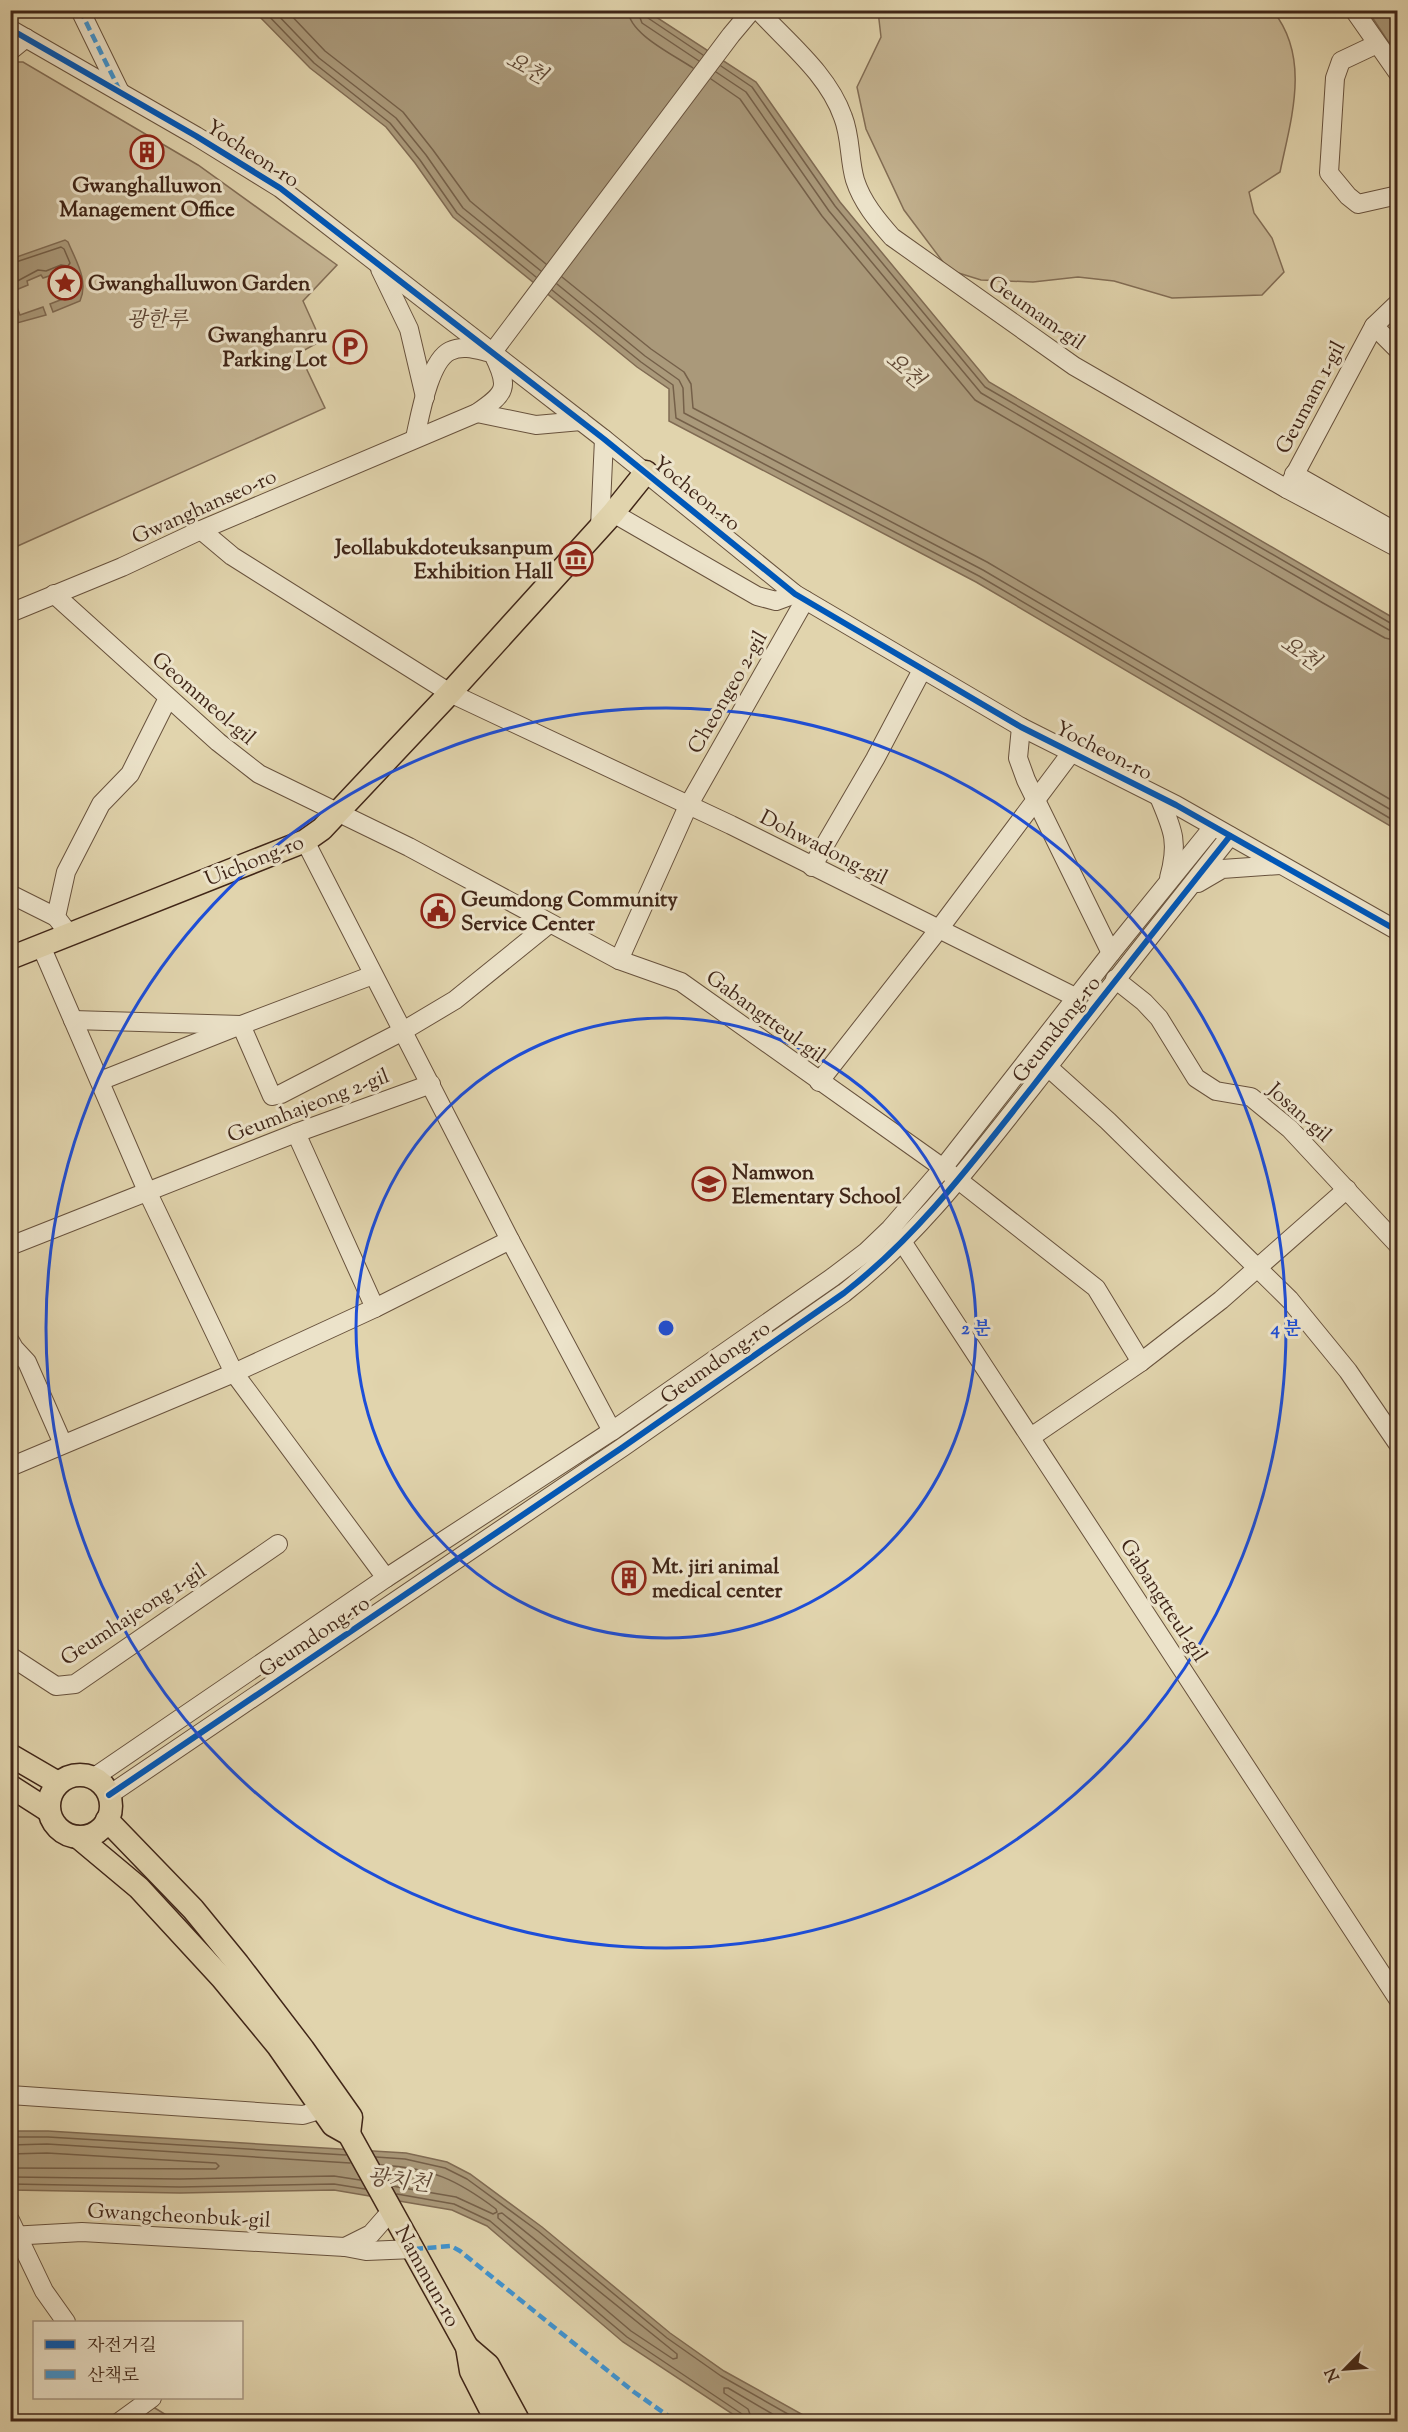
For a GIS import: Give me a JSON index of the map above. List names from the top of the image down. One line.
{"streets":{"main road":["Uichong-ro","Geumdong-ro","Nammun-ro"],"street":["Yocheon-ro","Geumam-gil","Geumam 1-gil","Gwanghanseo-ro","Cheongeo 2-gil","Geommeol-gil","Dohwadong-gil","Gabangtteul-gil","Geumhajeong 2-gil","Josan-gil","Geumhajeong 1-gil","Gwangcheonbuk-gil"]},"crossings":[["Yocheon-ro","Gwanghanseo-ro"],["Yocheon-ro","Cheongeo 2-gil"],["Yocheon-ro","Uichong-ro"],["Yocheon-ro","Geumdong-ro"],["Geumam-gil","Geumam 1-gil"],["Gwanghanseo-ro","Geommeol-gil"],["Cheongeo 2-gil","Dohwadong-gil"],["Geommeol-gil","Uichong-ro"],["Geommeol-gil","Gabangtteul-gil"],["Dohwadong-gil","Uichong-ro"],["Dohwadong-gil","Geumdong-ro"],["Uichong-ro","Gabangtteul-gil"],["Uichong-ro","Geumhajeong 2-gil"],["Gabangtteul-gil","Geumdong-ro"],["Geumdong-ro","Josan-gil"],["Gwangcheonbuk-gil","Nammun-ro"]],"water":["요천","광치천"],"parks":["광한루"],"places":{"building":["Gwanghalluwon Management Office","Mt. jiri animal medical center"],"place":["Gwanghalluwon Garden"],"parking":["Gwanghanru Parking Lot"],"museum":["Jeollabukdoteuksanpum Exhibition Hall"],"public building":["Geumdong Community Service Center"],"school or university":["Namwon Elementary School"]},"legend":["자전거길","산책로"],"north":"bottom left","rings":["2 분","4 분"]}
